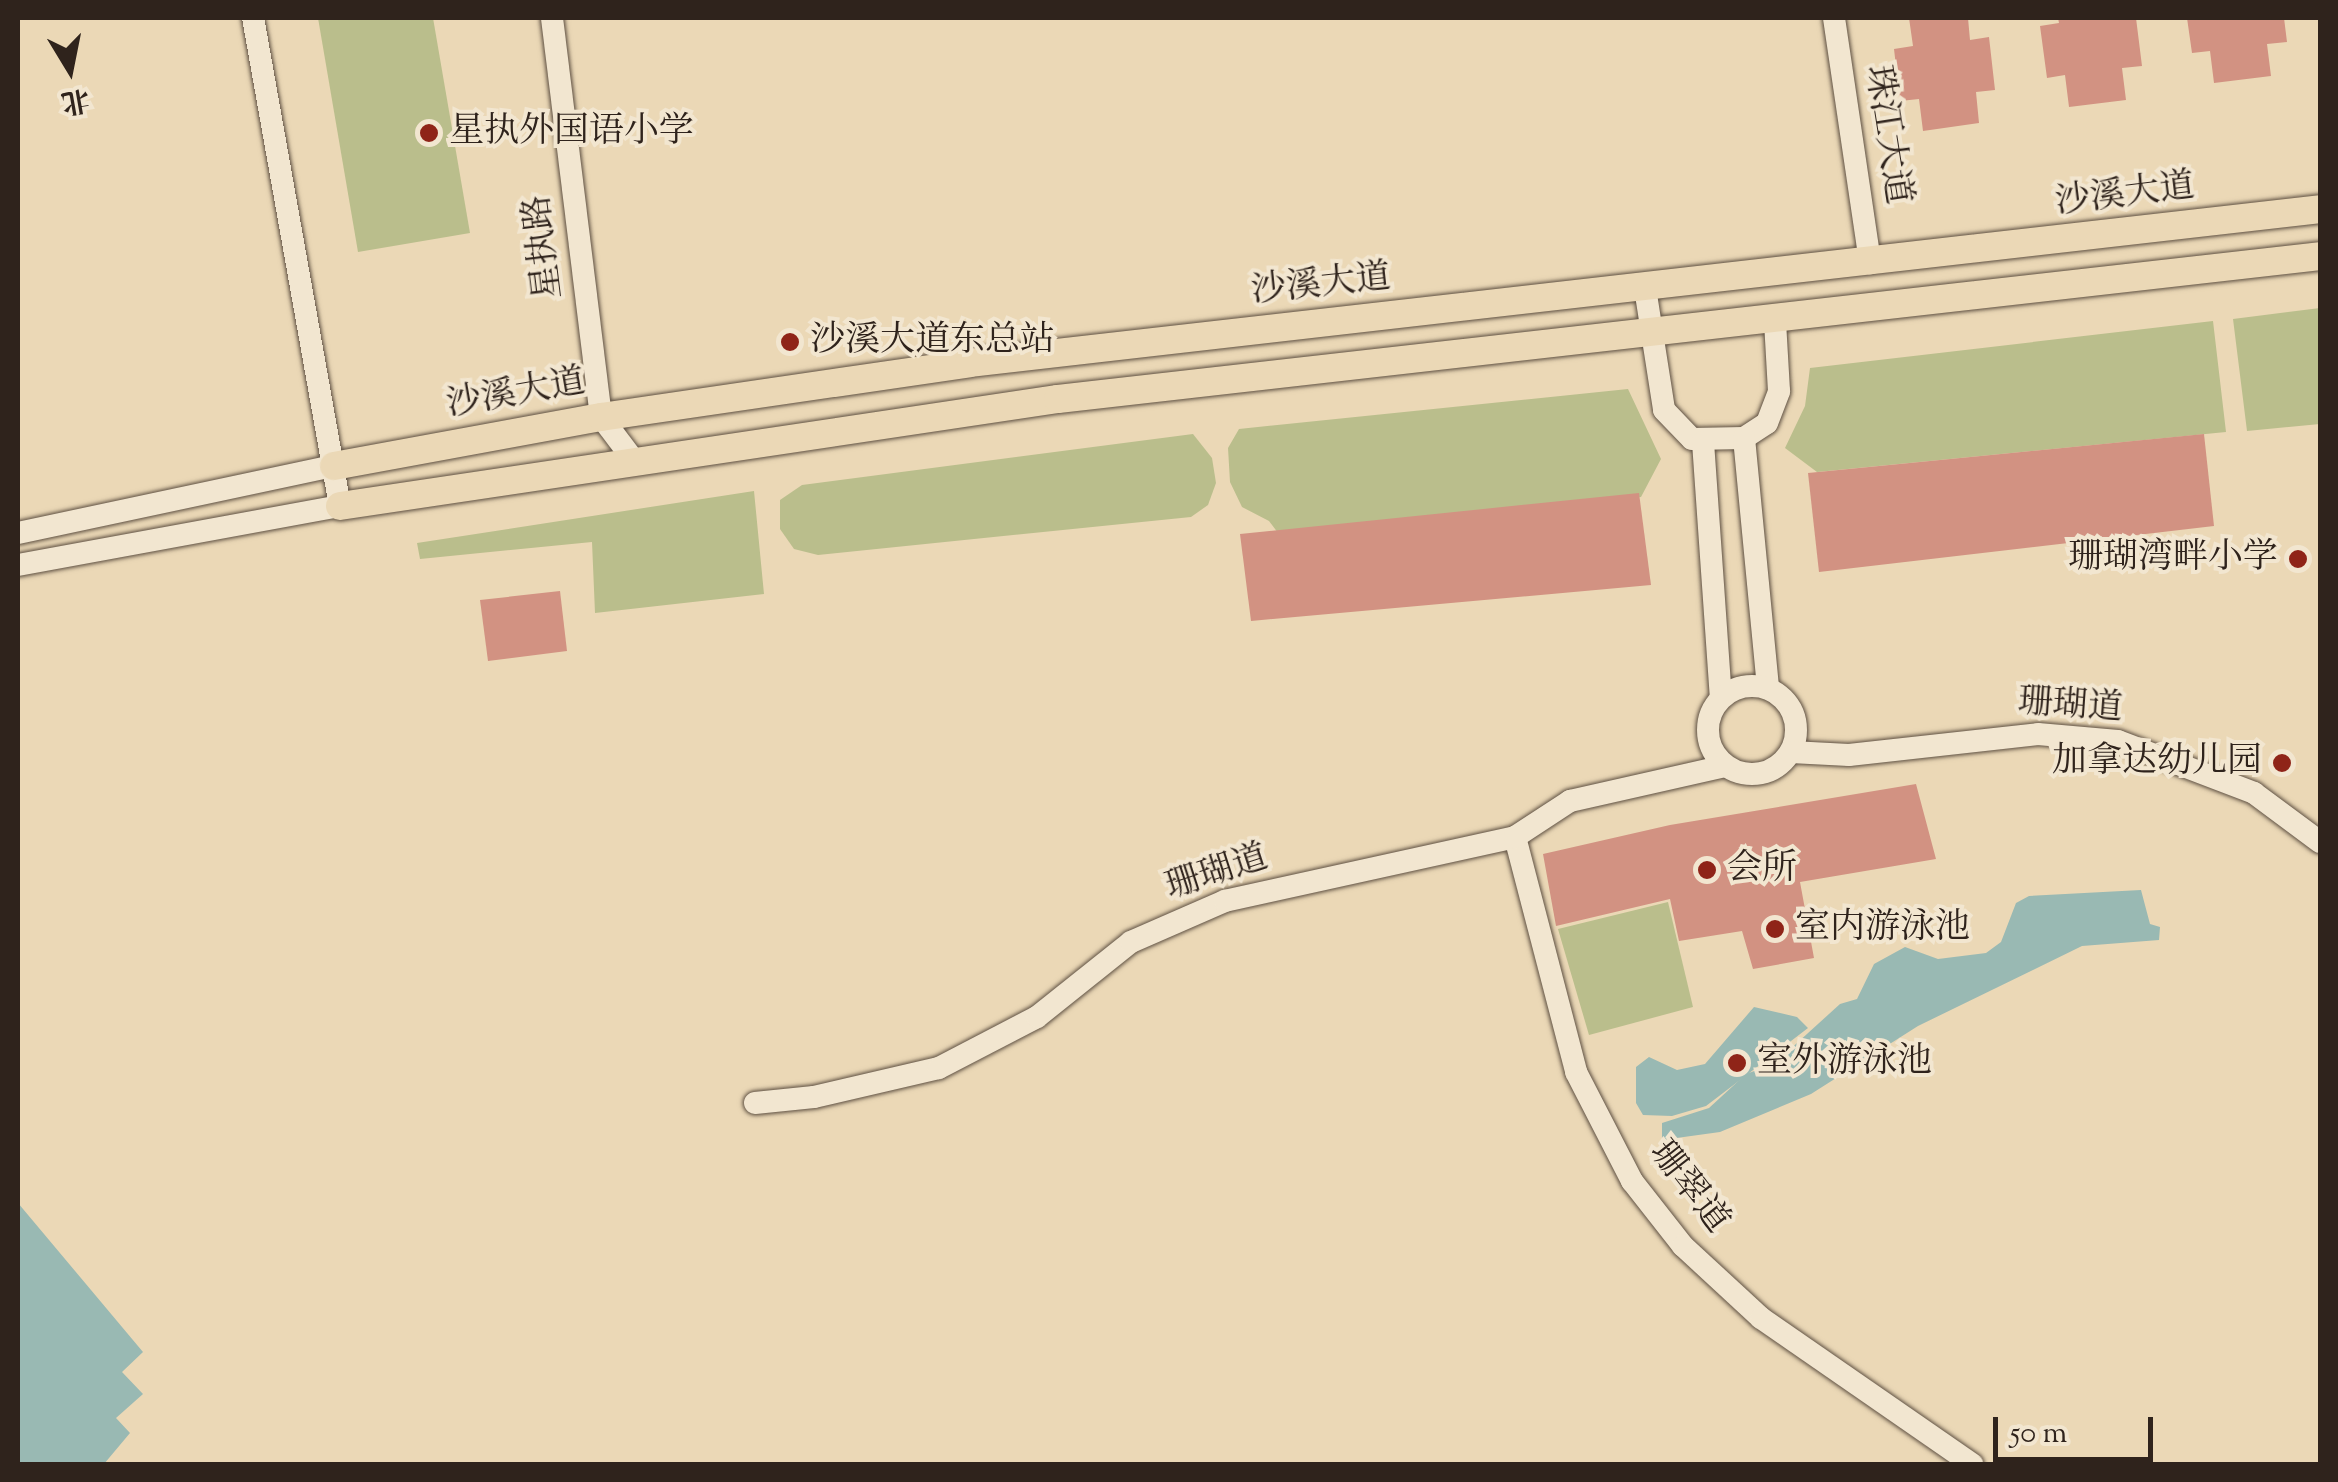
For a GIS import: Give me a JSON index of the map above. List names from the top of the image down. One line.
{"streets":{"main road":["沙溪大道"],"street":["珠江大道","星执路","珊瑚道","珊翠道"]},"crossings":[["珠江大道","沙溪大道"],["沙溪大道","星执路"],["珊瑚道","珊翠道"]],"places":["星执外国语小学","沙溪大道东总站","珊瑚湾畔小学","加拿达幼儿园","会所","室内游泳池","室外游泳池"],"scale_bar":"50 m","north":"bottom"}
